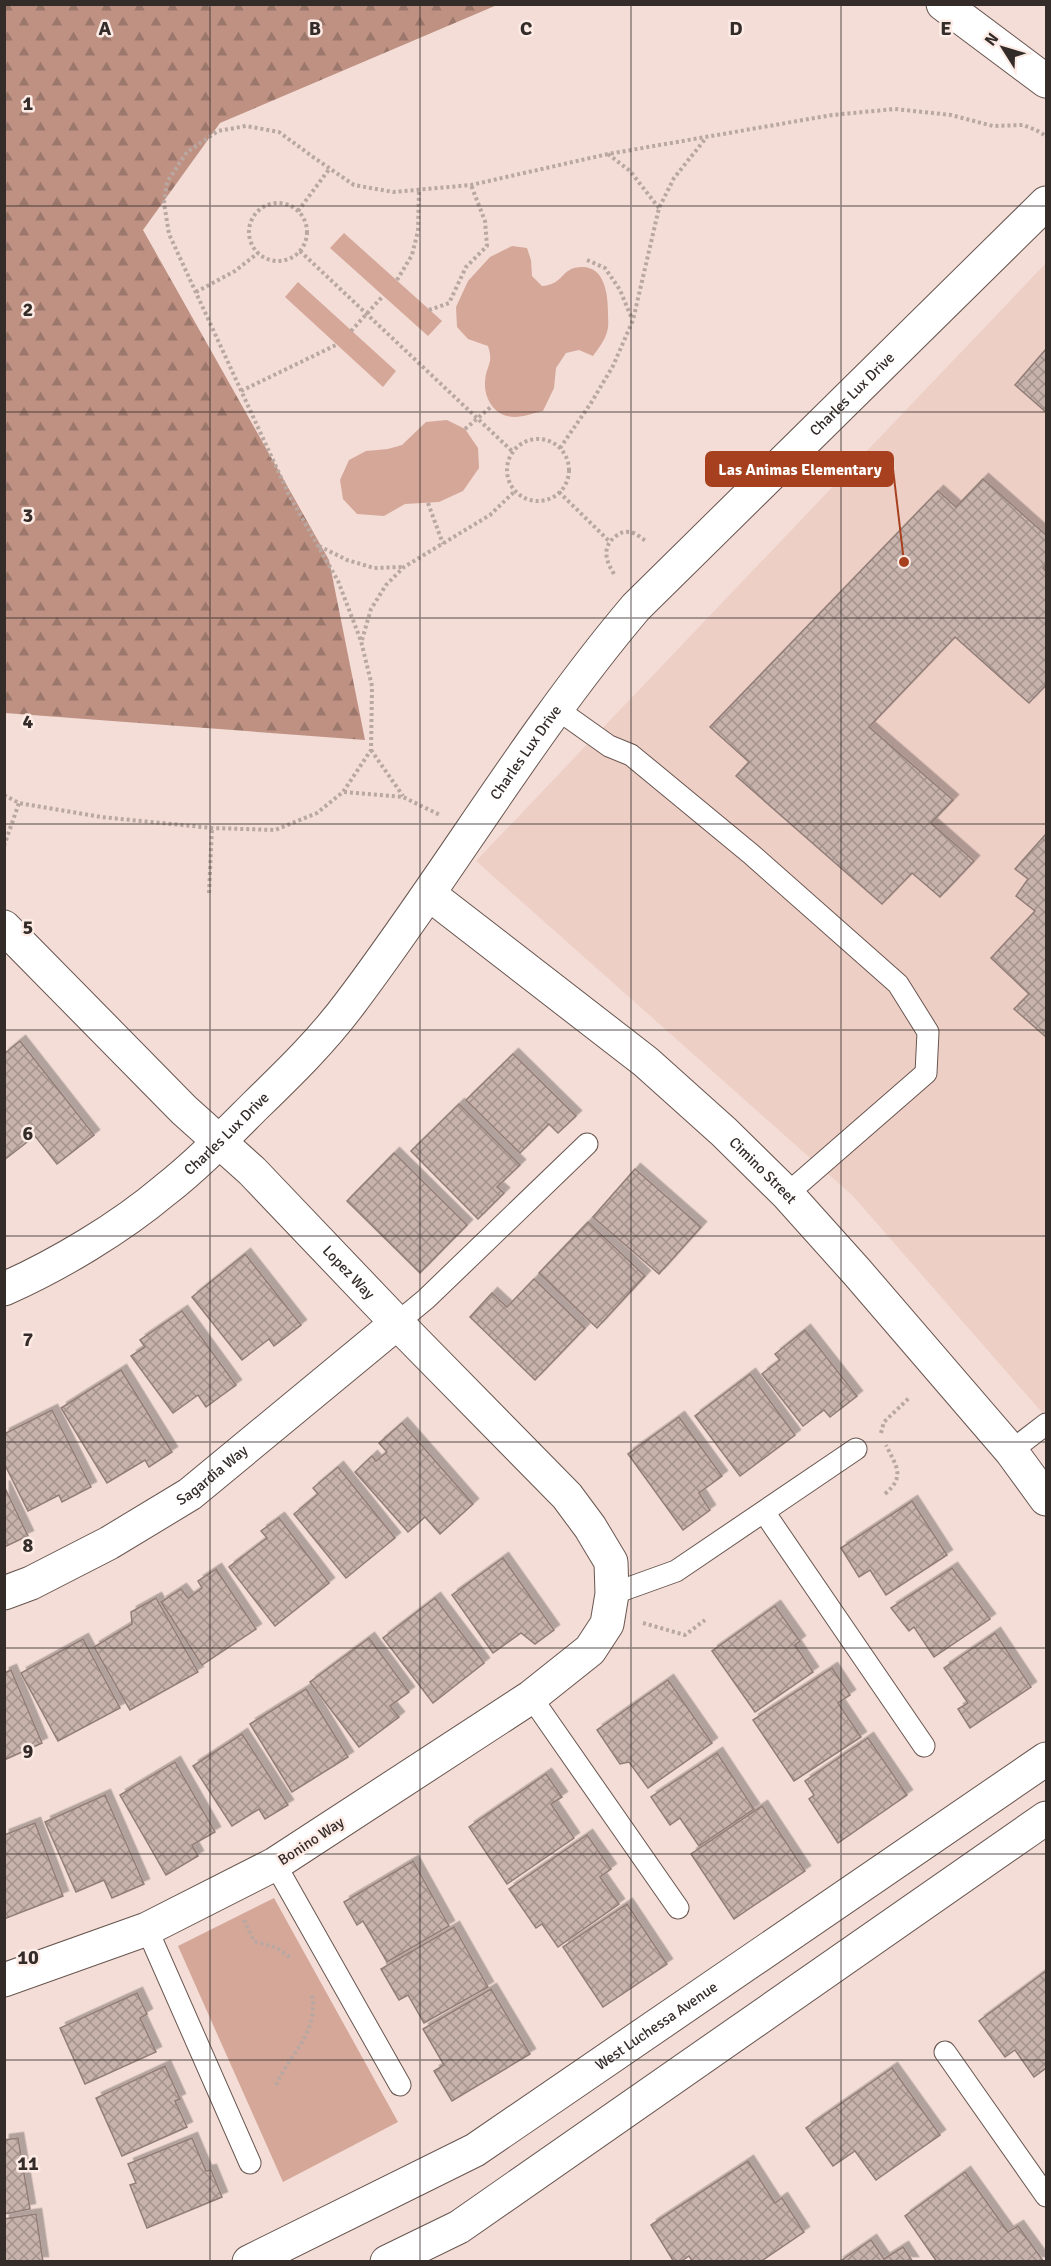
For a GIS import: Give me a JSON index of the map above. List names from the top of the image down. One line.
{"streets":{"street":["Charles Lux Drive","Cimino Street","Lopez Way","Sagardia Way","Bonino Way","West Luchessa Avenue"]},"crossings":[["Charles Lux Drive","Cimino Street"],["Charles Lux Drive","Lopez Way"],["Lopez Way","Sagardia Way"],["Lopez Way","Bonino Way"]],"places":["Las Animas Elementary"],"north":"top left","grid":{"columns":["A","B","C","D","E"],"rows":["1","2","3","4","5","6","7","8","9","10","11"]}}
